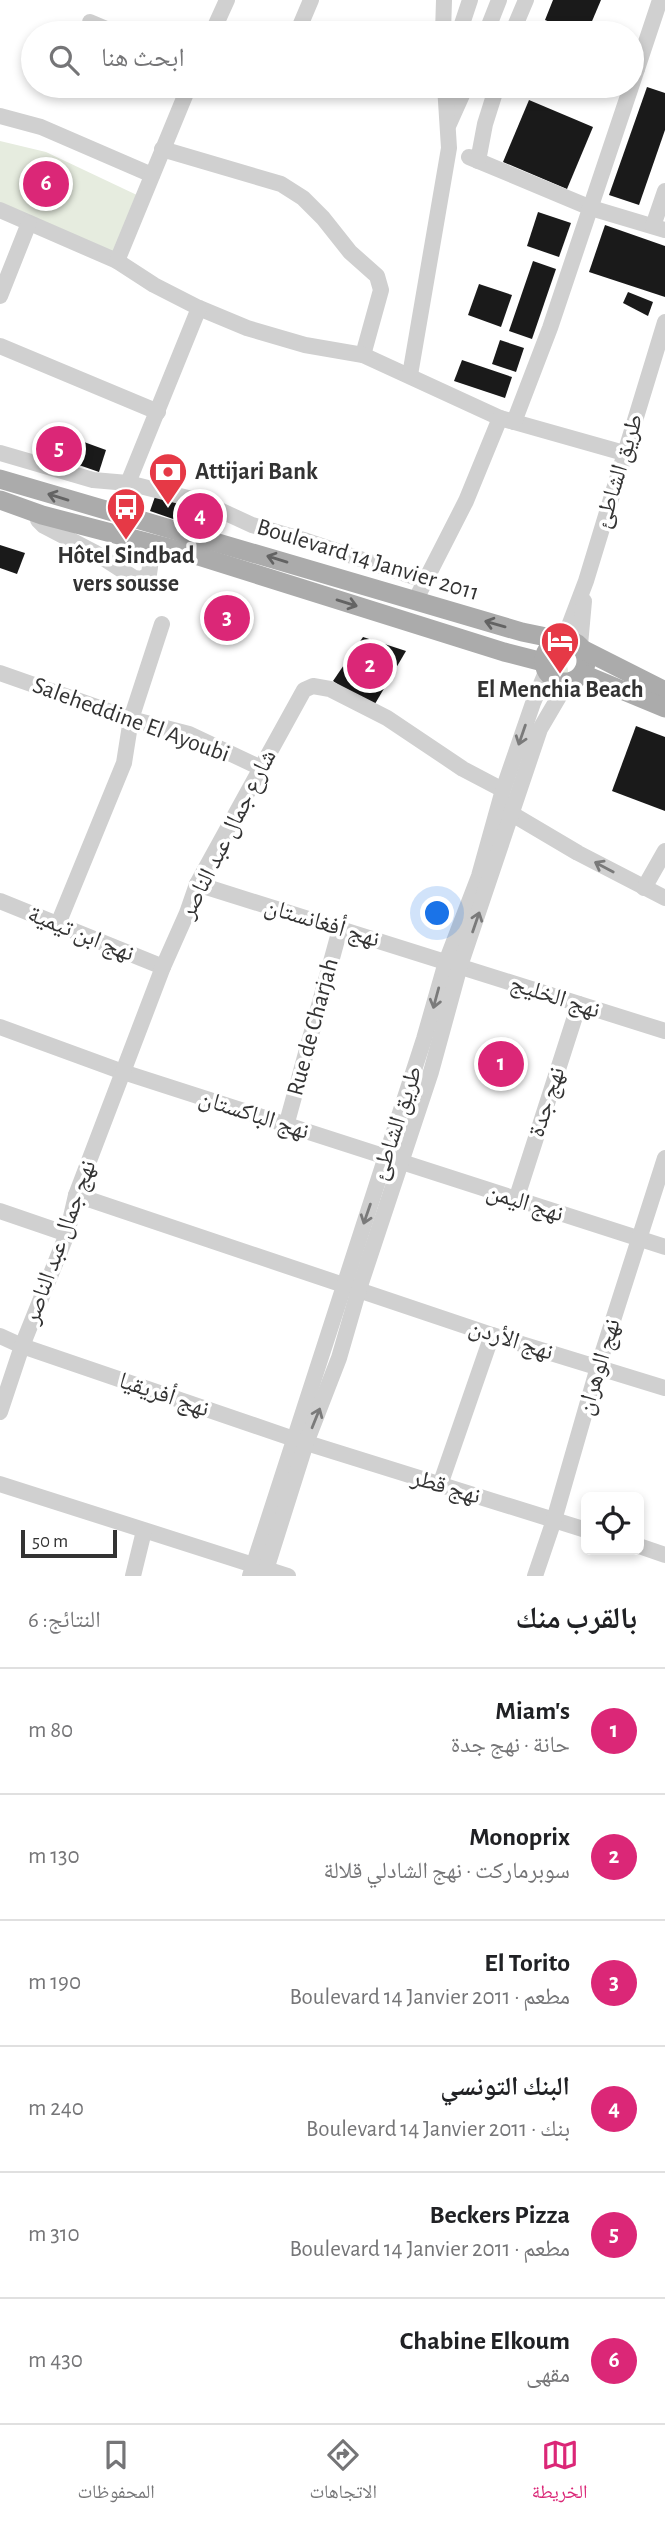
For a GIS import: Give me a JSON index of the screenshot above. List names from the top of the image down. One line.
{"streets":{"main road":["Boulevard 14 Janvier 2011"],"street":["طريق الشاطئ","Saleheddine El Ayoubi","شارع جمال عبد الناصر","نهج أفغانستان","نهج ابن تيمية","نهج الخليج","Rue de Charjah","نهج جدة","نهج الباكستان","نهج اليمن","نهج جمال عبد الناصر","نهج الأردن","نهج الوهران","نهج أفريقيا","نهج قطر"]},"crossings":[["طريق الشاطئ","Boulevard 14 Janvier 2011"],["طريق الشاطئ","شارع جمال عبد الناصر"],["طريق الشاطئ","نهج أفغانستان"],["طريق الشاطئ","نهج الخليج"],["طريق الشاطئ","نهج الباكستان"],["طريق الشاطئ","نهج اليمن"],["طريق الشاطئ","نهج الأردن"],["طريق الشاطئ","نهج أفريقيا"],["طريق الشاطئ","نهج قطر"],["Saleheddine El Ayoubi","شارع جمال عبد الناصر"],["شارع جمال عبد الناصر","نهج أفغانستان"],["شارع جمال عبد الناصر","نهج ابن تيمية"],["شارع جمال عبد الناصر","نهج الباكستان"],["شارع جمال عبد الناصر","نهج جمال عبد الناصر"],["نهج أفغانستان","نهج الخليج"],["نهج أفغانستان","Rue de Charjah"],["نهج الخليج","نهج جدة"],["Rue de Charjah","نهج الباكستان"],["نهج جدة","نهج اليمن"],["نهج الباكستان","نهج اليمن"],["نهج الباكستان","نهج جمال عبد الناصر"],["نهج اليمن","نهج الوهران"],["نهج جمال عبد الناصر","نهج الأردن"],["نهج جمال عبد الناصر","نهج أفريقيا"],["نهج الأردن","نهج الوهران"],["نهج الوهران","نهج قطر"],["نهج أفريقيا","نهج قطر"]],"places":{"bank":["Attijari Bank"],"bus stop":["Hôtel Sindbad vers sousse"],"hotel":["El Menchia Beach"]},"scale_bar":"50 m","page":{"search":"ابحث هنا","pins":["6","5","4","3","2","1"],"scale":"50 m","heading":["بالقرب منك","النتائج: 6"],"list":[{"mark":"1","name":"Miam's","note":"حانة · نهج جدة","value":"80 m"},{"mark":"2","name":"Monoprix","note":"سوبرماركت · نهج الشادلي قلالة","value":"130 m"},{"mark":"3","name":"El Torito","note":"مطعم · Boulevard 14 Janvier 2011","value":"190 m"},{"mark":"4","name":"البنك التونسي","note":"بنك · Boulevard 14 Janvier 2011","value":"240 m"},{"mark":"5","name":"Beckers Pizza","note":"مطعم · Boulevard 14 Janvier 2011","value":"310 m"},{"mark":"6","name":"Chabine Elkoum","note":"مقهى","value":"430 m"}],"nav":["الخريطة","الاتجاهات","المحفوظات"]}}
